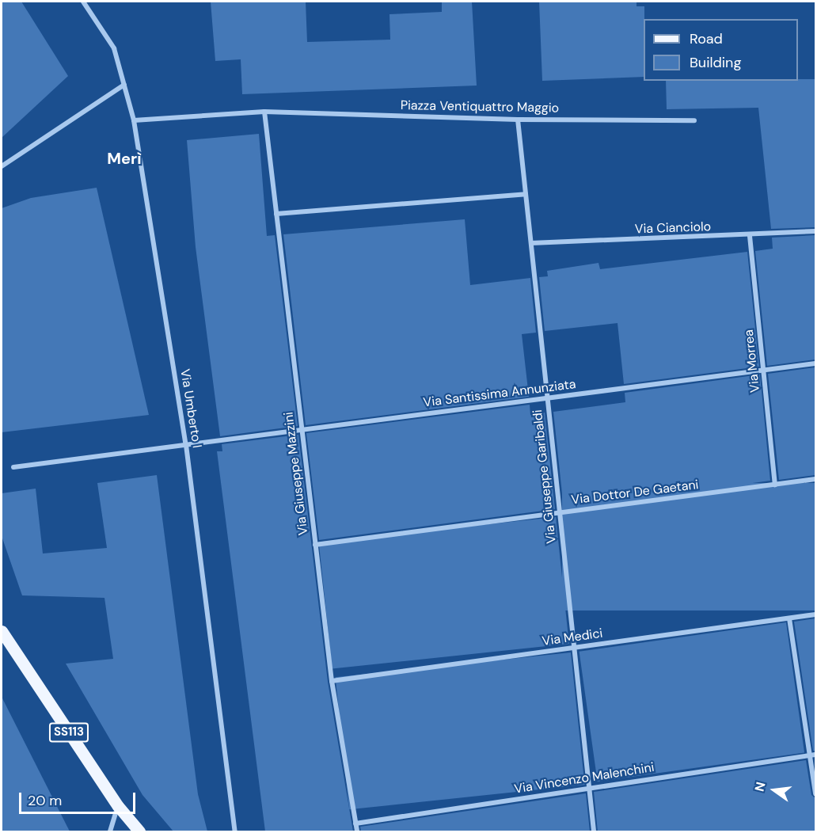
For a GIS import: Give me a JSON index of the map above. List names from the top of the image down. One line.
{"streets":{"main road":["SS113"],"street":["Piazza Ventiquattro Maggio","Via Cianciolo","Via Morrea","Via Santissima Annunziata","Via Umberto I","Via Giuseppe Mazzini","Via Giuseppe Garibaldi","Via Dottor De Gaetani","Via Medici","Via Vincenzo Malenchini"]},"crossings":[["Piazza Ventiquattro Maggio","Via Umberto I"],["Piazza Ventiquattro Maggio","Via Giuseppe Mazzini"],["Piazza Ventiquattro Maggio","Via Giuseppe Garibaldi"],["Via Cianciolo","Via Morrea"],["Via Cianciolo","Via Giuseppe Garibaldi"],["Via Morrea","Via Santissima Annunziata"],["Via Morrea","Via Dottor De Gaetani"],["Via Santissima Annunziata","Via Umberto I"],["Via Santissima Annunziata","Via Giuseppe Mazzini"],["Via Santissima Annunziata","Via Giuseppe Garibaldi"],["Via Giuseppe Mazzini","Via Dottor De Gaetani"],["Via Giuseppe Mazzini","Via Medici"],["Via Giuseppe Mazzini","Via Vincenzo Malenchini"],["Via Giuseppe Garibaldi","Via Dottor De Gaetani"],["Via Giuseppe Garibaldi","Via Medici"],["Via Giuseppe Garibaldi","Via Vincenzo Malenchini"]],"districts":["Merì"],"legend":["Road","Building"],"scale_bar":"20 m","north":"left"}
